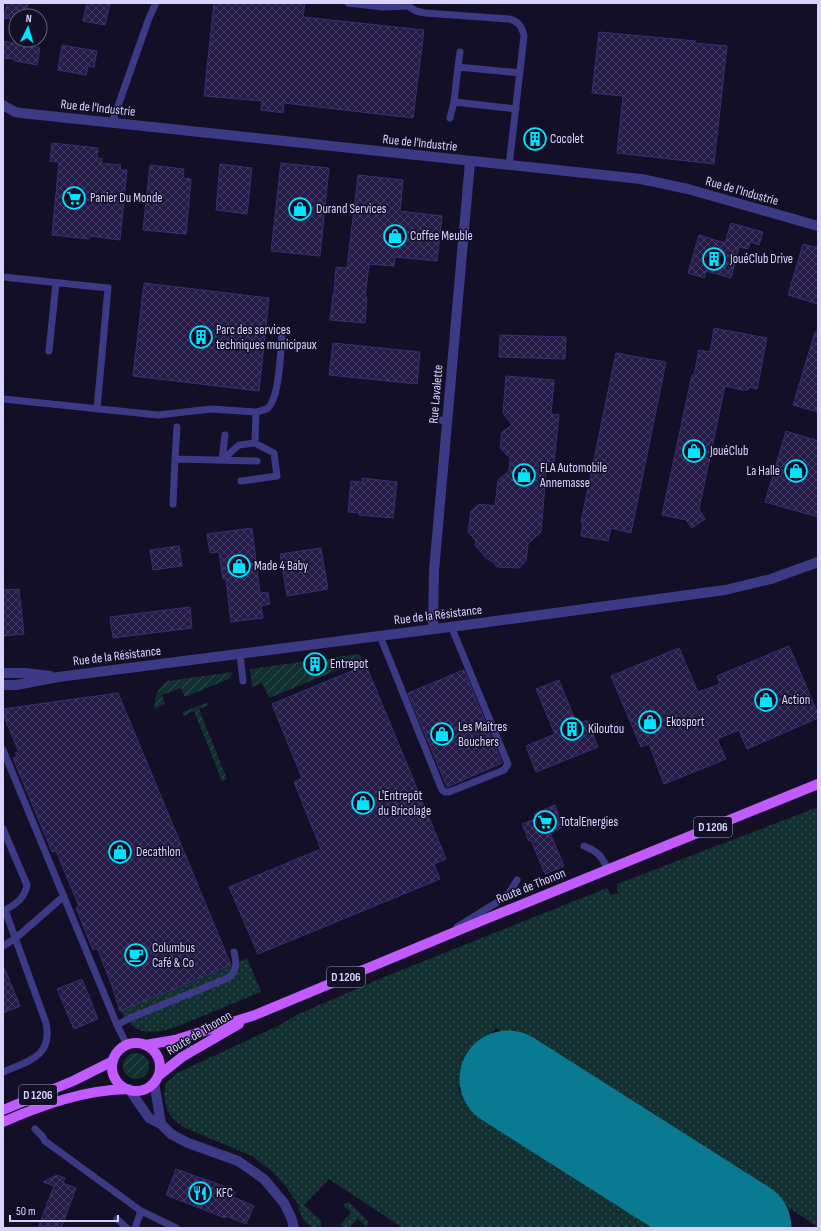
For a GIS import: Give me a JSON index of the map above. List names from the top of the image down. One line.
{"streets":{"main road":["D 1206","Route de Thonon"],"street":["Rue de l'Industrie","Rue Lavalette","Rue de la Résistance"]},"crossings":[["Rue de l'Industrie","Rue Lavalette"],["Rue Lavalette","Rue de la Résistance"],["D 1206","Route de Thonon"]],"places":{"building":["Cocolet","JouéClub Drive","Parc des services techniques municipaux","Entrepot","Kiloutou"],"supermarket":["Panier Du Monde","TotalEnergies"],"shop":["Durand Services","Coffee Meuble","JouéClub","La Halle","FLA Automobile Annemasse","Made 4 Baby","Action","Ekosport","Les Maîtres Bouchers","L'Entrepôt du Bricolage","Decathlon"],"cafe":["Columbus Café & Co"],"restaurant":["KFC"]},"scale_bar":"50 m","north":"top"}
